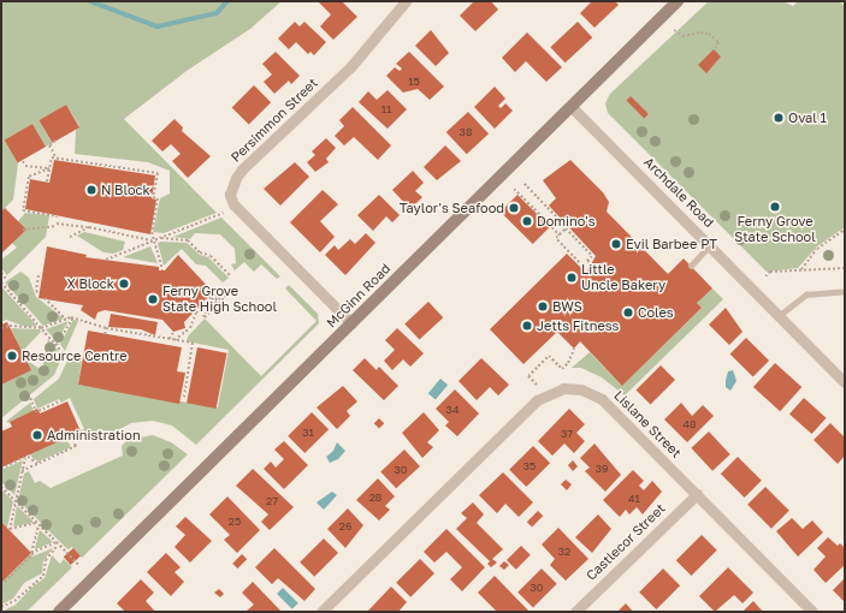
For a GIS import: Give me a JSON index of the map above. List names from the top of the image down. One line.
{"streets":{"street":["Persimmon Street","Archdale Road","McGinn Road","Lislane Street","Castlecor Street"]},"crossings":[["Persimmon Street","McGinn Road"],["Archdale Road","McGinn Road"],["Lislane Street","Castlecor Street"]],"places":["Oval 1","N Block","Ferny Grove State School","Taylor's Seafood","Domino's","Evil Barbee PT","Little Uncle Bakery","X Block","Ferny Grove State High School","BWS","Coles","Jetts Fitness","Resource Centre","Administration"],"house_numbers":["15","11","38","34","48","31","37","35","39","30","28","41","27","25","26","32","30"]}
